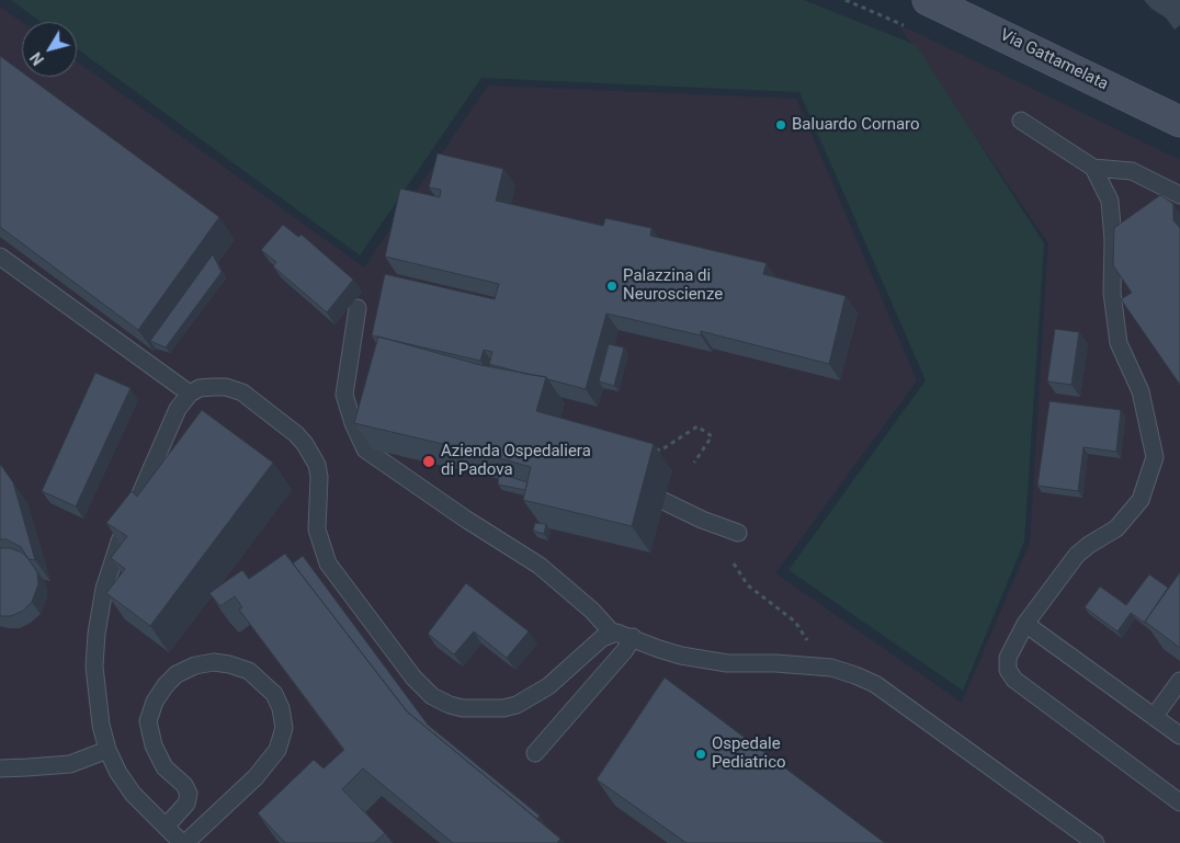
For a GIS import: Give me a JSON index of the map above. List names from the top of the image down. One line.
{"streets":{"main road":["Via Gattamelata"]},"places":["Baluardo Cornaro","Palazzina di Neuroscienze","Azienda Ospedaliera di Padova","Ospedale Pediatrico"],"north":"bottom left"}
